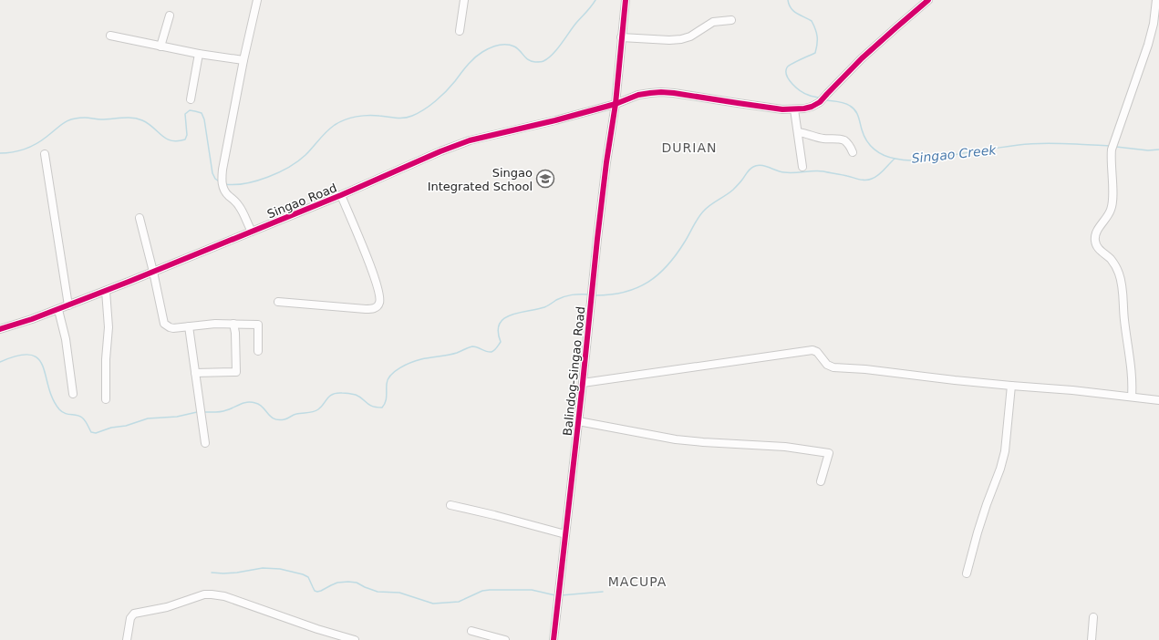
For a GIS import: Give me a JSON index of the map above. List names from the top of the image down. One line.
{"streets":{"street":["Singao Road","Balindog-Singao Road"]},"crossings":[["Singao Road","Balindog-Singao Road"]],"districts":["DURIAN","MACUPA"],"water":["Singao Creek"],"places":{"school or university":["Singao Integrated School"]}}
